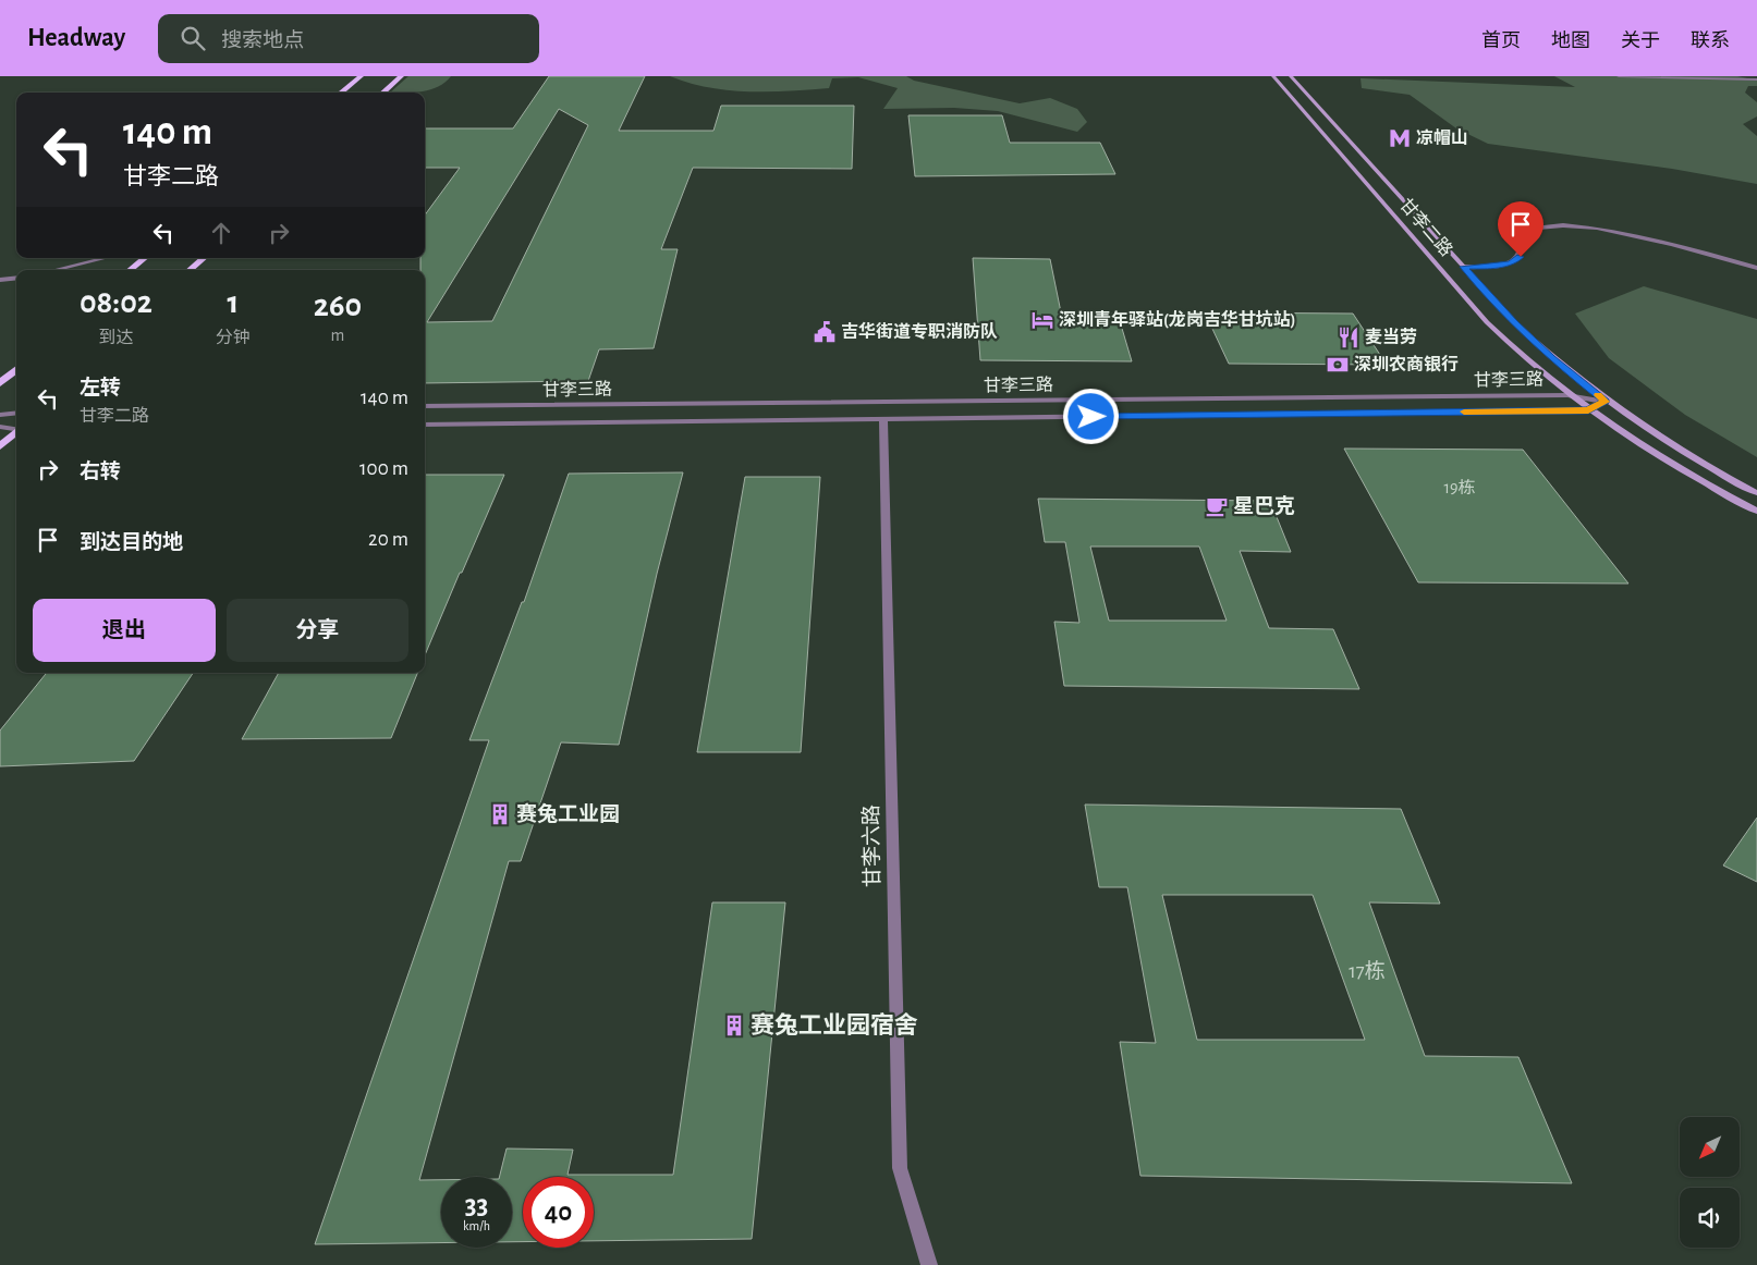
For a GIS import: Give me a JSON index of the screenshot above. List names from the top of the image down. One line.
{"streets":{"main road":["甘李二路"],"street":["甘李三路","甘李六路"]},"crossings":[["甘李二路","甘李三路"]],"places":{"metro station":["凉帽山"],"hotel":["深圳青年驿站(龙岗吉华甘坑站)"],"public building":["吉华街道专职消防队"],"restaurant":["麦当劳"],"bank":["深圳农商银行"],"cafe":["星巴克"],"building":["赛兔工业园","赛兔工业园宿舍"]},"house_numbers":["19栋","17栋"],"north":"bottom left","page":{"header":"Headway","search":"搜索地点","nav":["首页","地图","关于","联系"],"turn":["140 m","甘李二路"],"eta":["08:02","到达","1","分钟","260","m"],"list":[{"name":"左转","note":"甘李二路","value":"140 m"},{"name":"右转","value":"100 m"},{"name":"到达目的地","value":"20 m"}],"buttons":["退出","分享"],"speed":"33 km/h","limit":"40"}}
